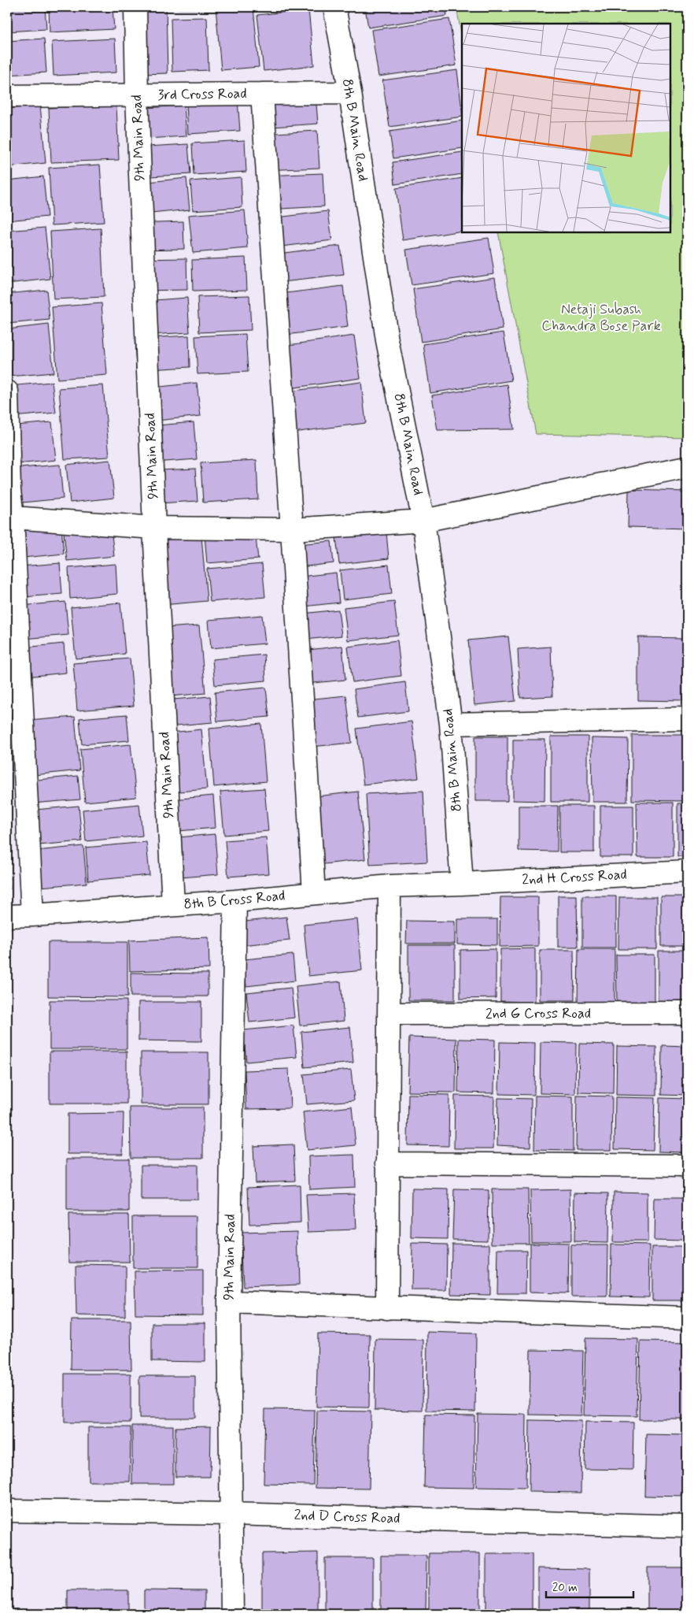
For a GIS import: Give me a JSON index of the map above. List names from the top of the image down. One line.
{"streets":{"street":["3rd Cross Road","8th B Main Road","9th Main Road","2nd H Cross Road","8th B Cross Road","2nd G Cross Road","2nd D Cross Road"]},"crossings":[["3rd Cross Road","8th B Main Road"],["3rd Cross Road","9th Main Road"],["8th B Main Road","2nd H Cross Road"],["8th B Main Road","8th B Cross Road"],["9th Main Road","8th B Cross Road"],["9th Main Road","2nd D Cross Road"],["2nd H Cross Road","8th B Cross Road"]],"parks":["Netaji Subash Chandra Bose Park"],"scale_bar":"20 m"}
